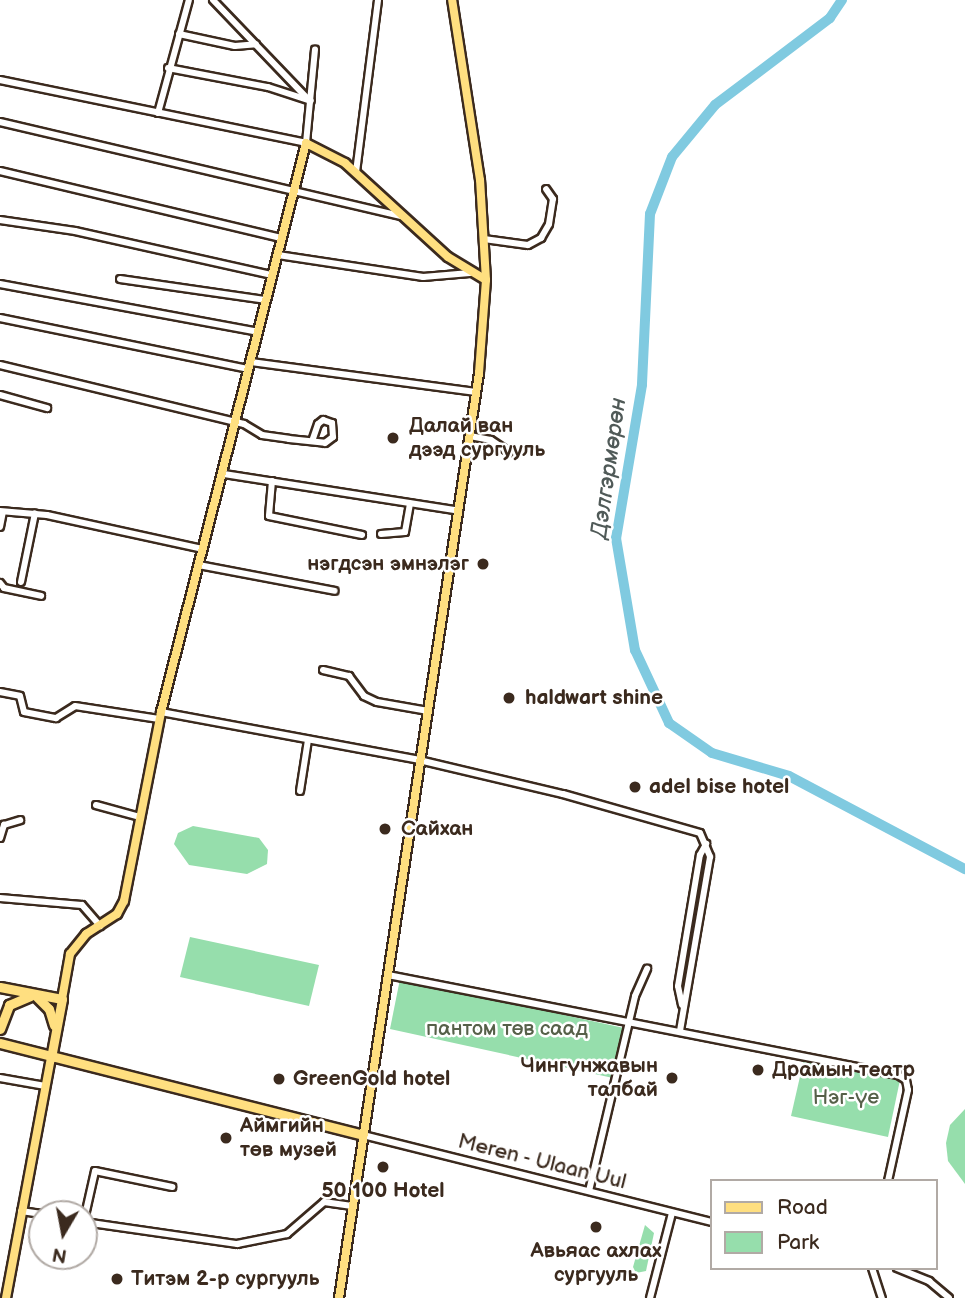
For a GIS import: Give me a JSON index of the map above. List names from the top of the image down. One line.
{"streets":{"street":["Meren - Ulaan Uul"]},"water":["Дэлгэрмөрөн"],"parks":["пантом төв саад","Нэг-үе"],"places":["Далай ван дээд сургууль","нэгдсэн эмнэлэг","haldwart shine","adel bise hotel","Сайхан","Драмын театр","Чингүнжавын талбай","GreenGold hotel","Аймгийн төв музей","50 100 Hotel","Авьяас ахлах сургууль","Титэм 2-р сургууль"],"legend":["Road","Park"],"north":"bottom"}
